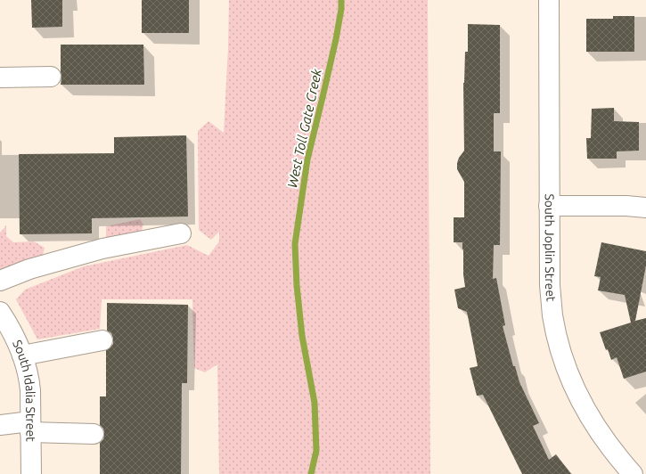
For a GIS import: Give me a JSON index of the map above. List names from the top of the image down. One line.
{"streets":{"street":["South Joplin Street","South Idalia Street"]},"water":["West Toll Gate Creek"]}
